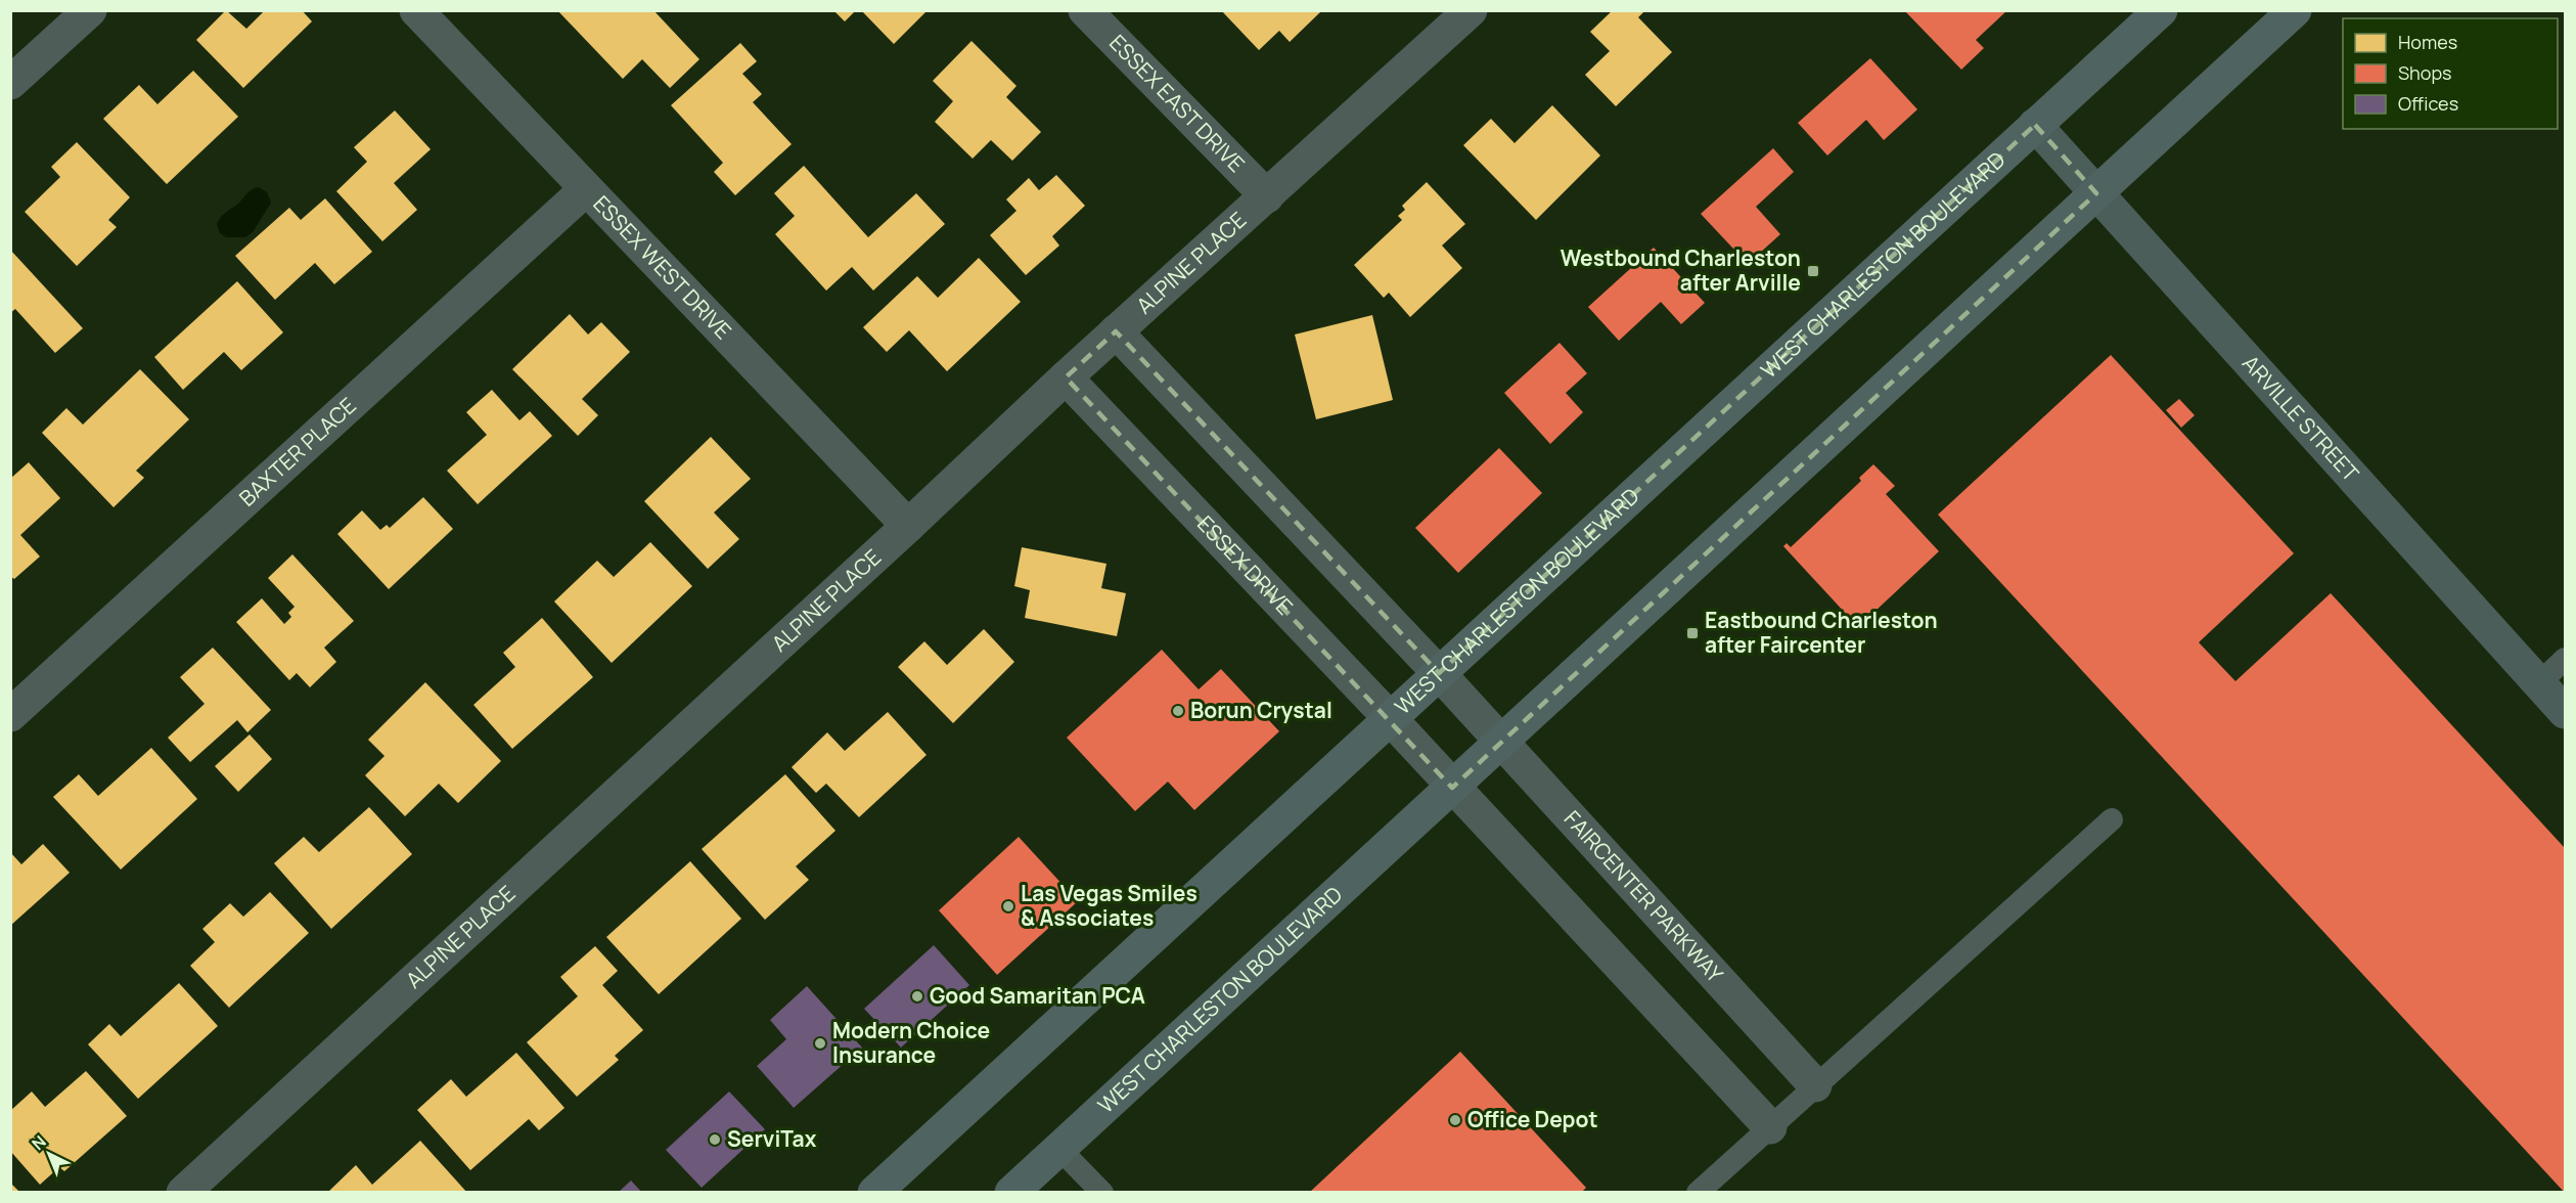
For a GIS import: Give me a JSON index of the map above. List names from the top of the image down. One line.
{"streets":{"main road":["WEST CHARLESTON BOULEVARD"],"street":["ESSEX EAST DRIVE","ALPINE PLACE","ESSEX WEST DRIVE","ARVILLE STREET","BAXTER PLACE","ESSEX DRIVE","FAIRCENTER PARKWAY"]},"crossings":[["ESSEX EAST DRIVE","ALPINE PLACE"],["ALPINE PLACE","ESSEX WEST DRIVE"],["ALPINE PLACE","ESSEX DRIVE"],["WEST CHARLESTON BOULEVARD","ARVILLE STREET"],["WEST CHARLESTON BOULEVARD","ESSEX DRIVE"],["WEST CHARLESTON BOULEVARD","FAIRCENTER PARKWAY"],["ESSEX WEST DRIVE","BAXTER PLACE"]],"places":{"transit":["Westbound Charleston after Arville","Eastbound Charleston after Faircenter"],"other":["Borun Crystal","Las Vegas Smiles & Associates","Good Samaritan PCA","Modern Choice Insurance","Office Depot","ServiTax"]},"legend":["Homes","Shops","Offices"],"north":"top left"}
